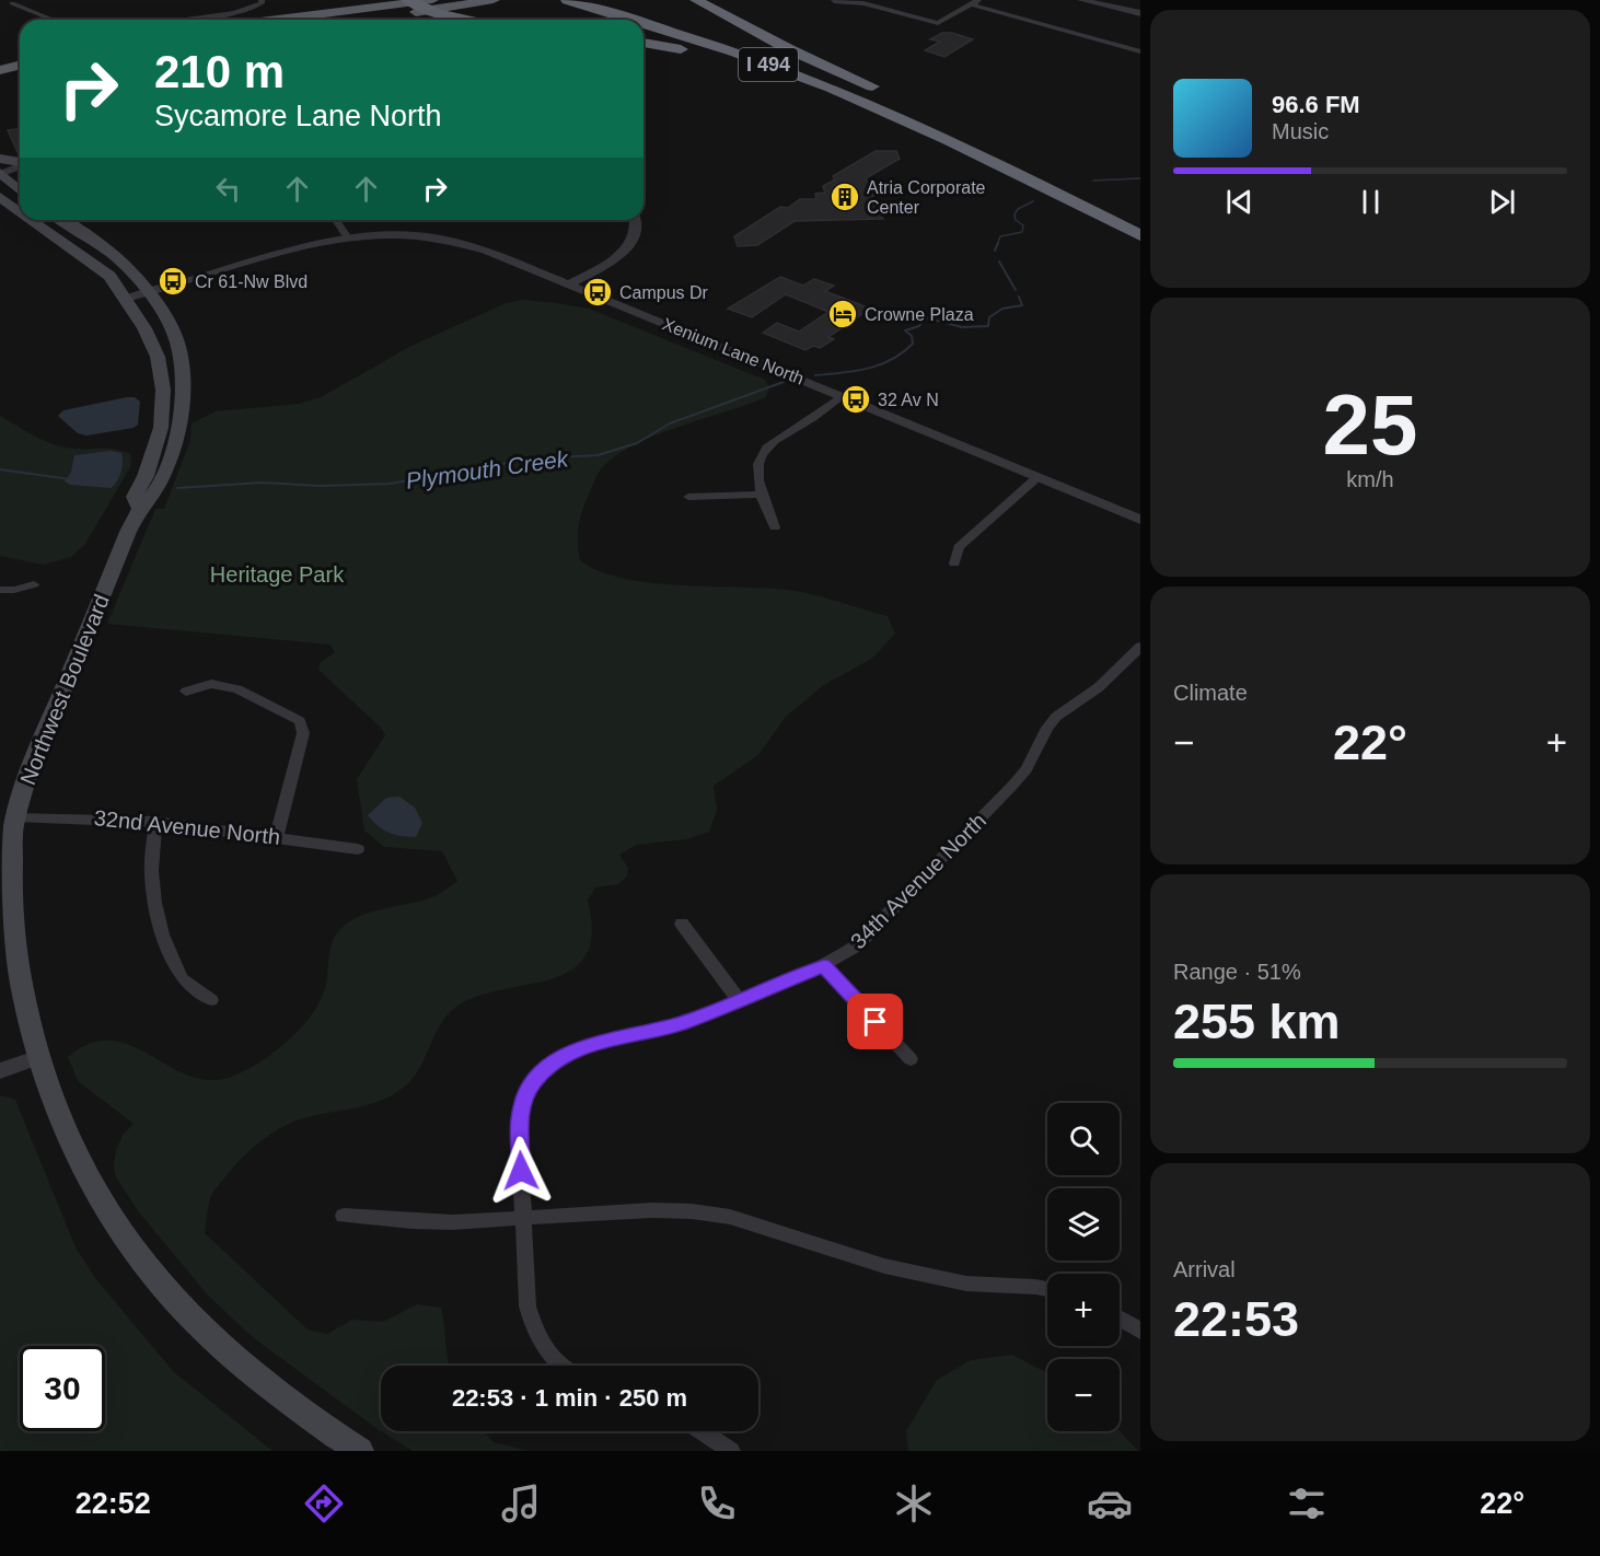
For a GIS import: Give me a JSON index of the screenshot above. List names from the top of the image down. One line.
{"streets":{"highway":["I 494"],"main road":["Northwest Boulevard"],"street":["Xenium Lane North","32nd Avenue North","34th Avenue North"]},"crossings":[["Xenium Lane North","Northwest Boulevard"],["Northwest Boulevard","32nd Avenue North"]],"water":["Plymouth Creek"],"parks":["Heritage Park"],"places":{"building":["Atria Corporate Center"],"bus stop":["Cr 61-Nw Blvd","Campus Dr","32 Av N"],"hotel":["Crowne Plaza"]},"page":{"turn":["210 m","Sycamore Lane North"],"song":["96.6 FM","Music"],"tile":[["25","km/h"],"Climate",["Range · 51%","255 km"],["Arrival","22:53"]],"heat":["−","22°","+"],"map_buttons":["+","−"],"limit":"30","trip":"22:53 · 1 min · 250 m","tabs":["22:52","22°"]}}
